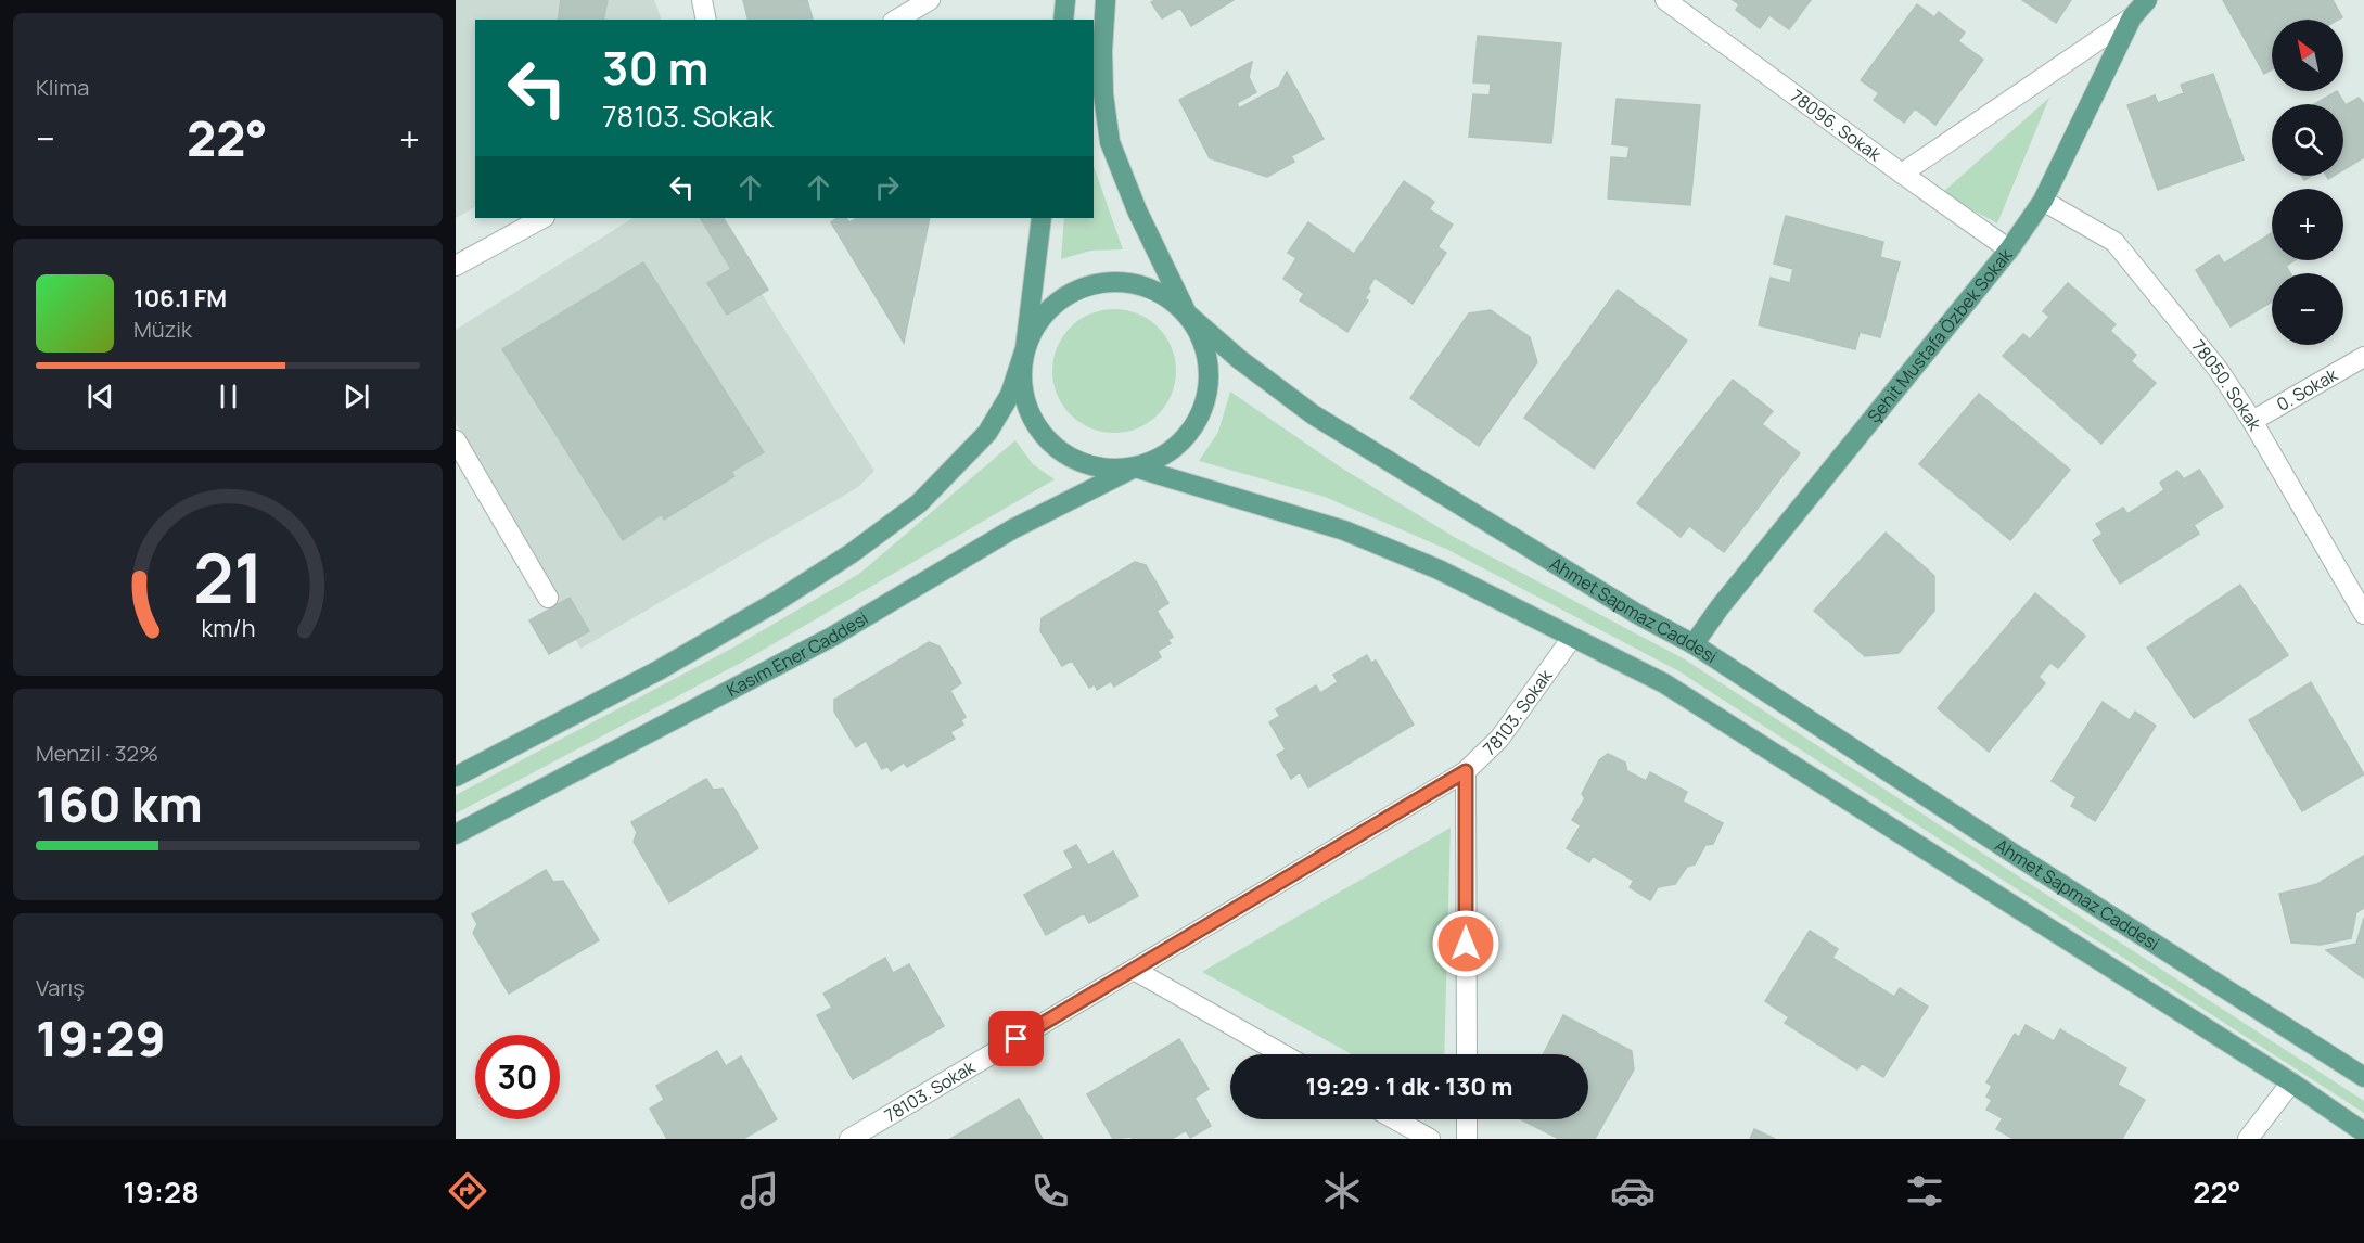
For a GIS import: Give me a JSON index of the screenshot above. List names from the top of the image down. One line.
{"streets":{"main road":["Şehit Mustafa Özbek Sokak","Ahmet Sapmaz Caddesi","Kasım Ener Caddesi"],"street":["78096. Sokak","78050. Sokak","0. Sokak","78103. Sokak"]},"crossings":[["78096. Sokak","Şehit Mustafa Özbek Sokak"],["Şehit Mustafa Özbek Sokak","78050. Sokak"],["Şehit Mustafa Özbek Sokak","Ahmet Sapmaz Caddesi"],["78050. Sokak","0. Sokak"],["Ahmet Sapmaz Caddesi","Kasım Ener Caddesi"]],"north":"top left","page":{"tile":["Klima",["Menzil · 32%","160 km"],["Varış","19:29"]],"map_buttons":["+","−"],"turn":["30 m","78103. Sokak"],"heat":["−","22°","+"],"song":["106.1 FM","Müzik"],"limit":"30","trip":"19:29 · 1 dk · 130 m","tabs":["19:28","22°"],"gauge":["21","km/h"]}}
